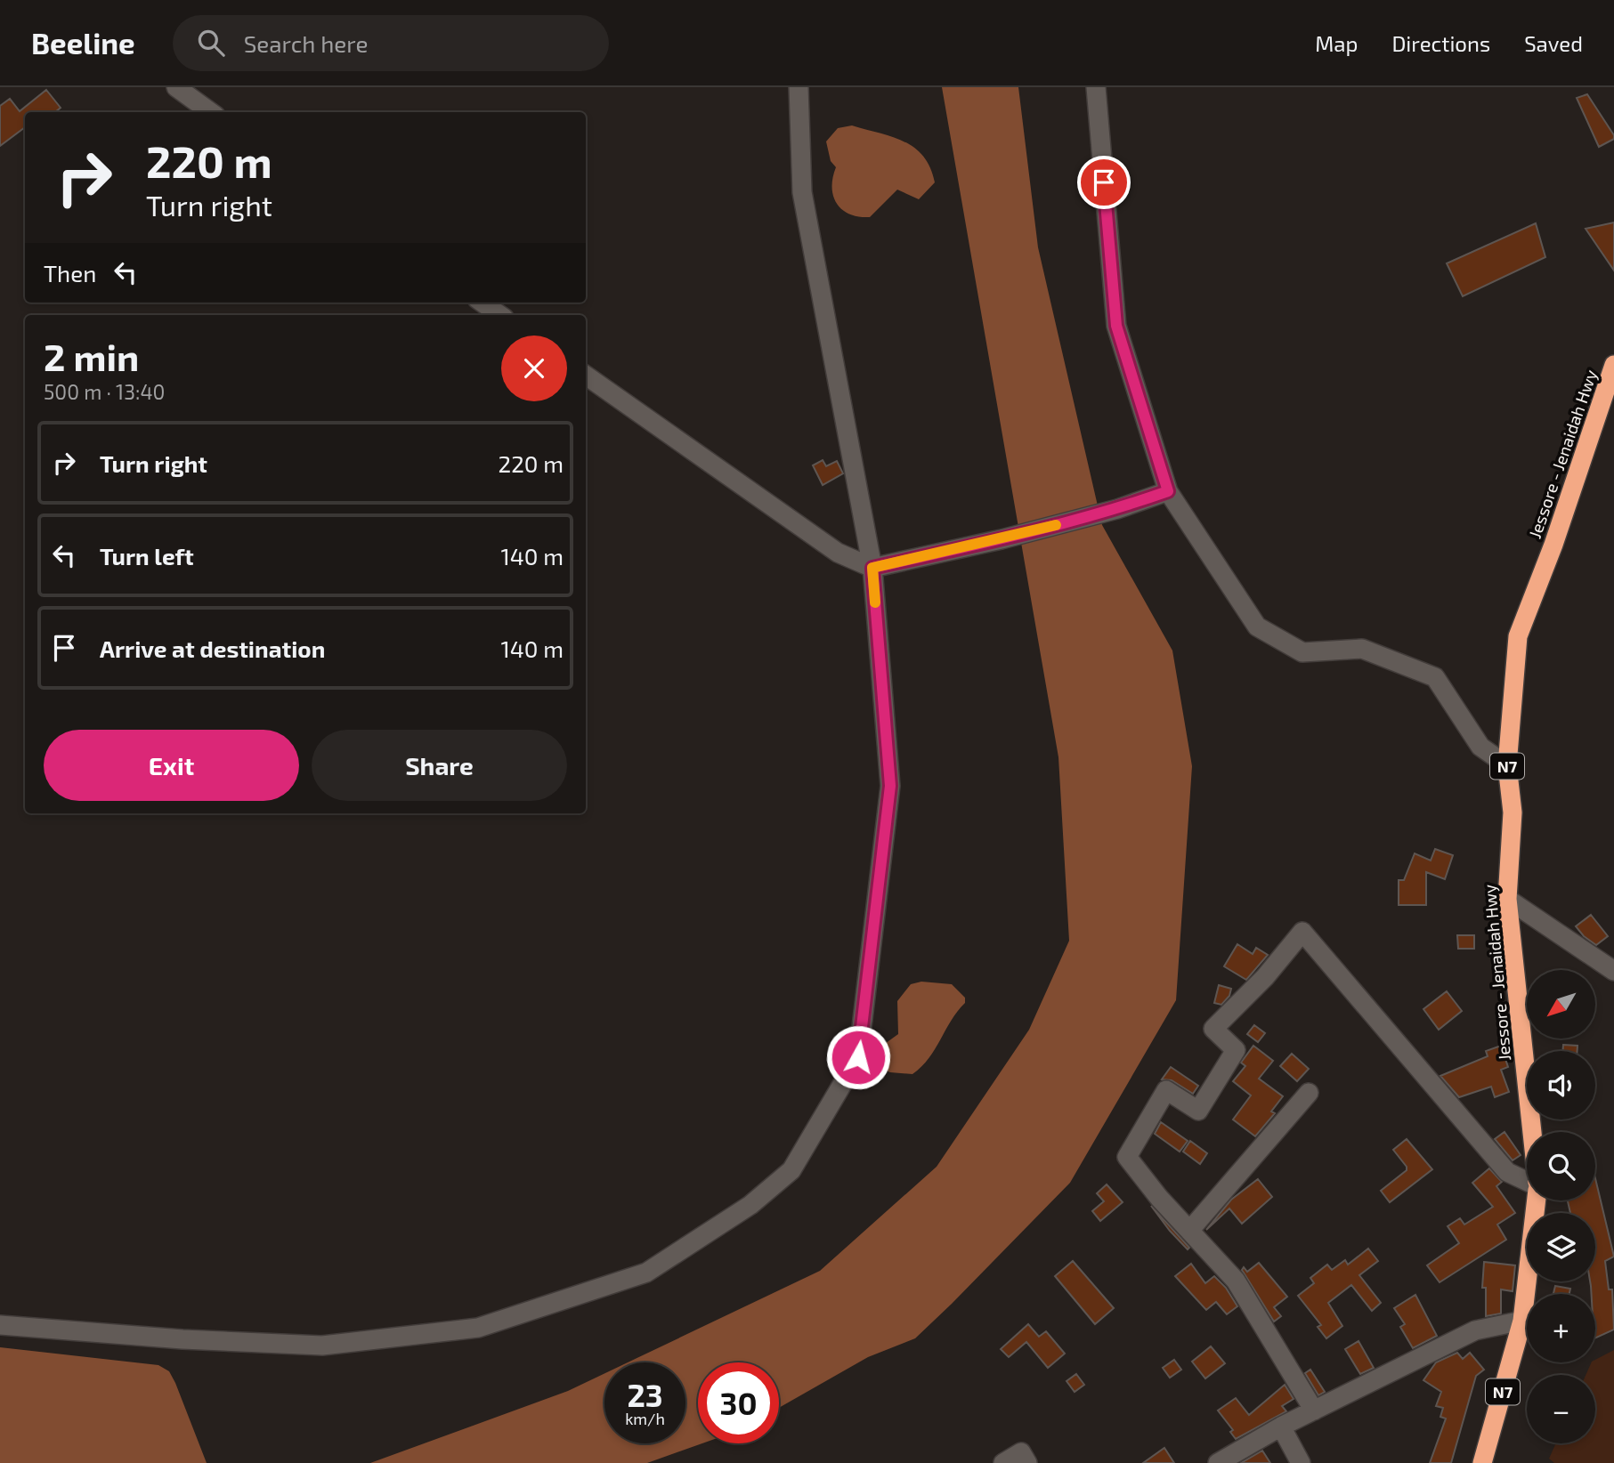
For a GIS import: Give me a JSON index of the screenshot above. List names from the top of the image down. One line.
{"streets":{"highway":["Jessore - Jenaidah Hwy","N7"]},"crossings":[["Jessore - Jenaidah Hwy","N7"]],"north":"bottom left","page":{"header":"Beeline","search":"Search here","nav":["Map","Directions","Saved"],"turn":["220 m","Turn right"],"then":"Then","heading":["2 min","500 m · 13:40"],"list":[{"name":"Turn right","value":"220 m"},{"name":"Turn left","value":"140 m"},{"name":"Arrive at destination","value":"140 m"}],"buttons":["Exit","Share"],"map_buttons":["+","−"],"speed":"23 km/h","limit":"30"}}
